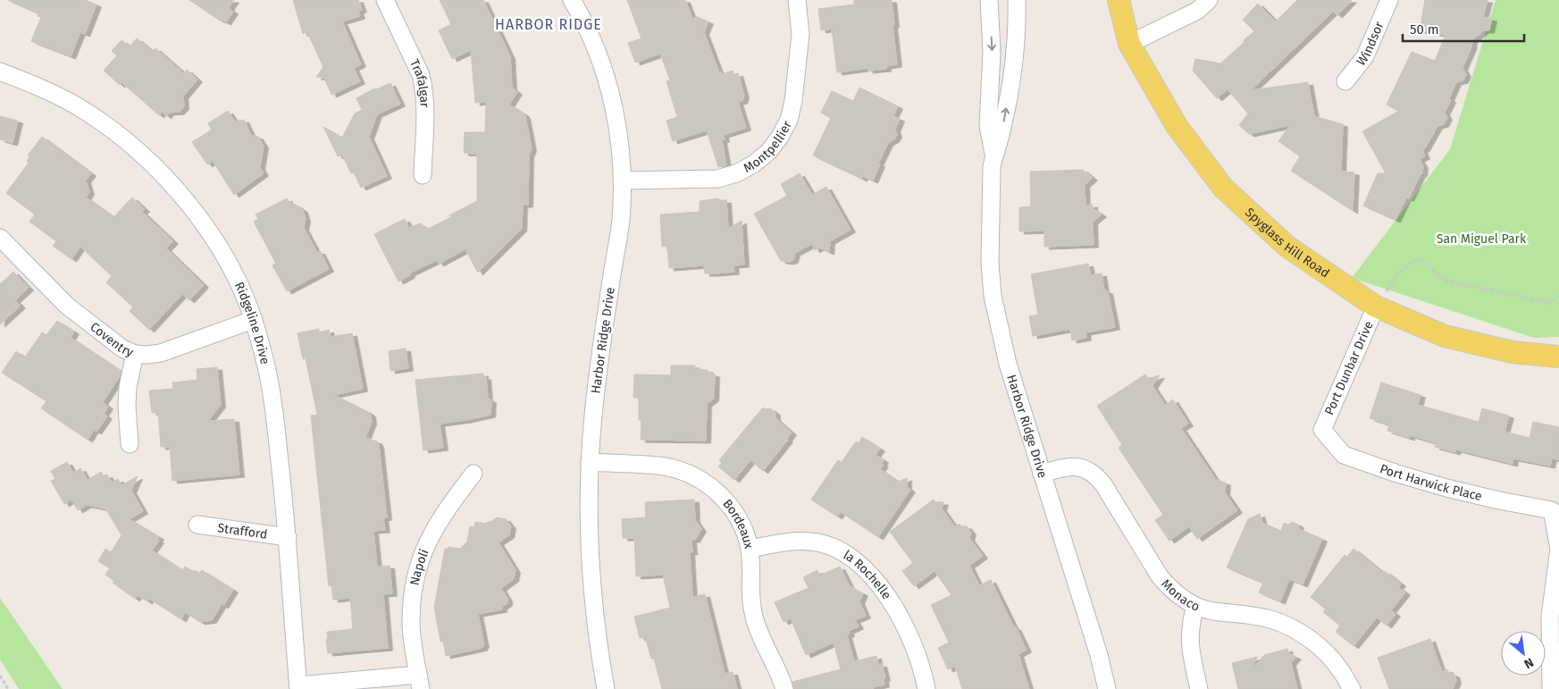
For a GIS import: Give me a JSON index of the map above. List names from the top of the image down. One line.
{"streets":{"main road":["Spyglass Hill Road"],"street":["Windsor","Trafalgar","Montpellier","Ridgeline Drive","Coventry","Harbor Ridge Drive","Port Dunbar Drive","Port Harwick Place","Bordeaux","Strafford","Napoli","la Rochelle","Monaco"]},"crossings":[["Montpellier","Harbor Ridge Drive"],["Spyglass Hill Road","Port Dunbar Drive"],["Ridgeline Drive","Coventry"],["Ridgeline Drive","Strafford"],["Ridgeline Drive","Napoli"],["Harbor Ridge Drive","Bordeaux"],["Harbor Ridge Drive","Monaco"],["Port Dunbar Drive","Port Harwick Place"],["Bordeaux","la Rochelle"]],"districts":["HARBOR RIDGE"],"parks":["San Miguel Park"],"scale_bar":"50 m","north":"bottom right"}
